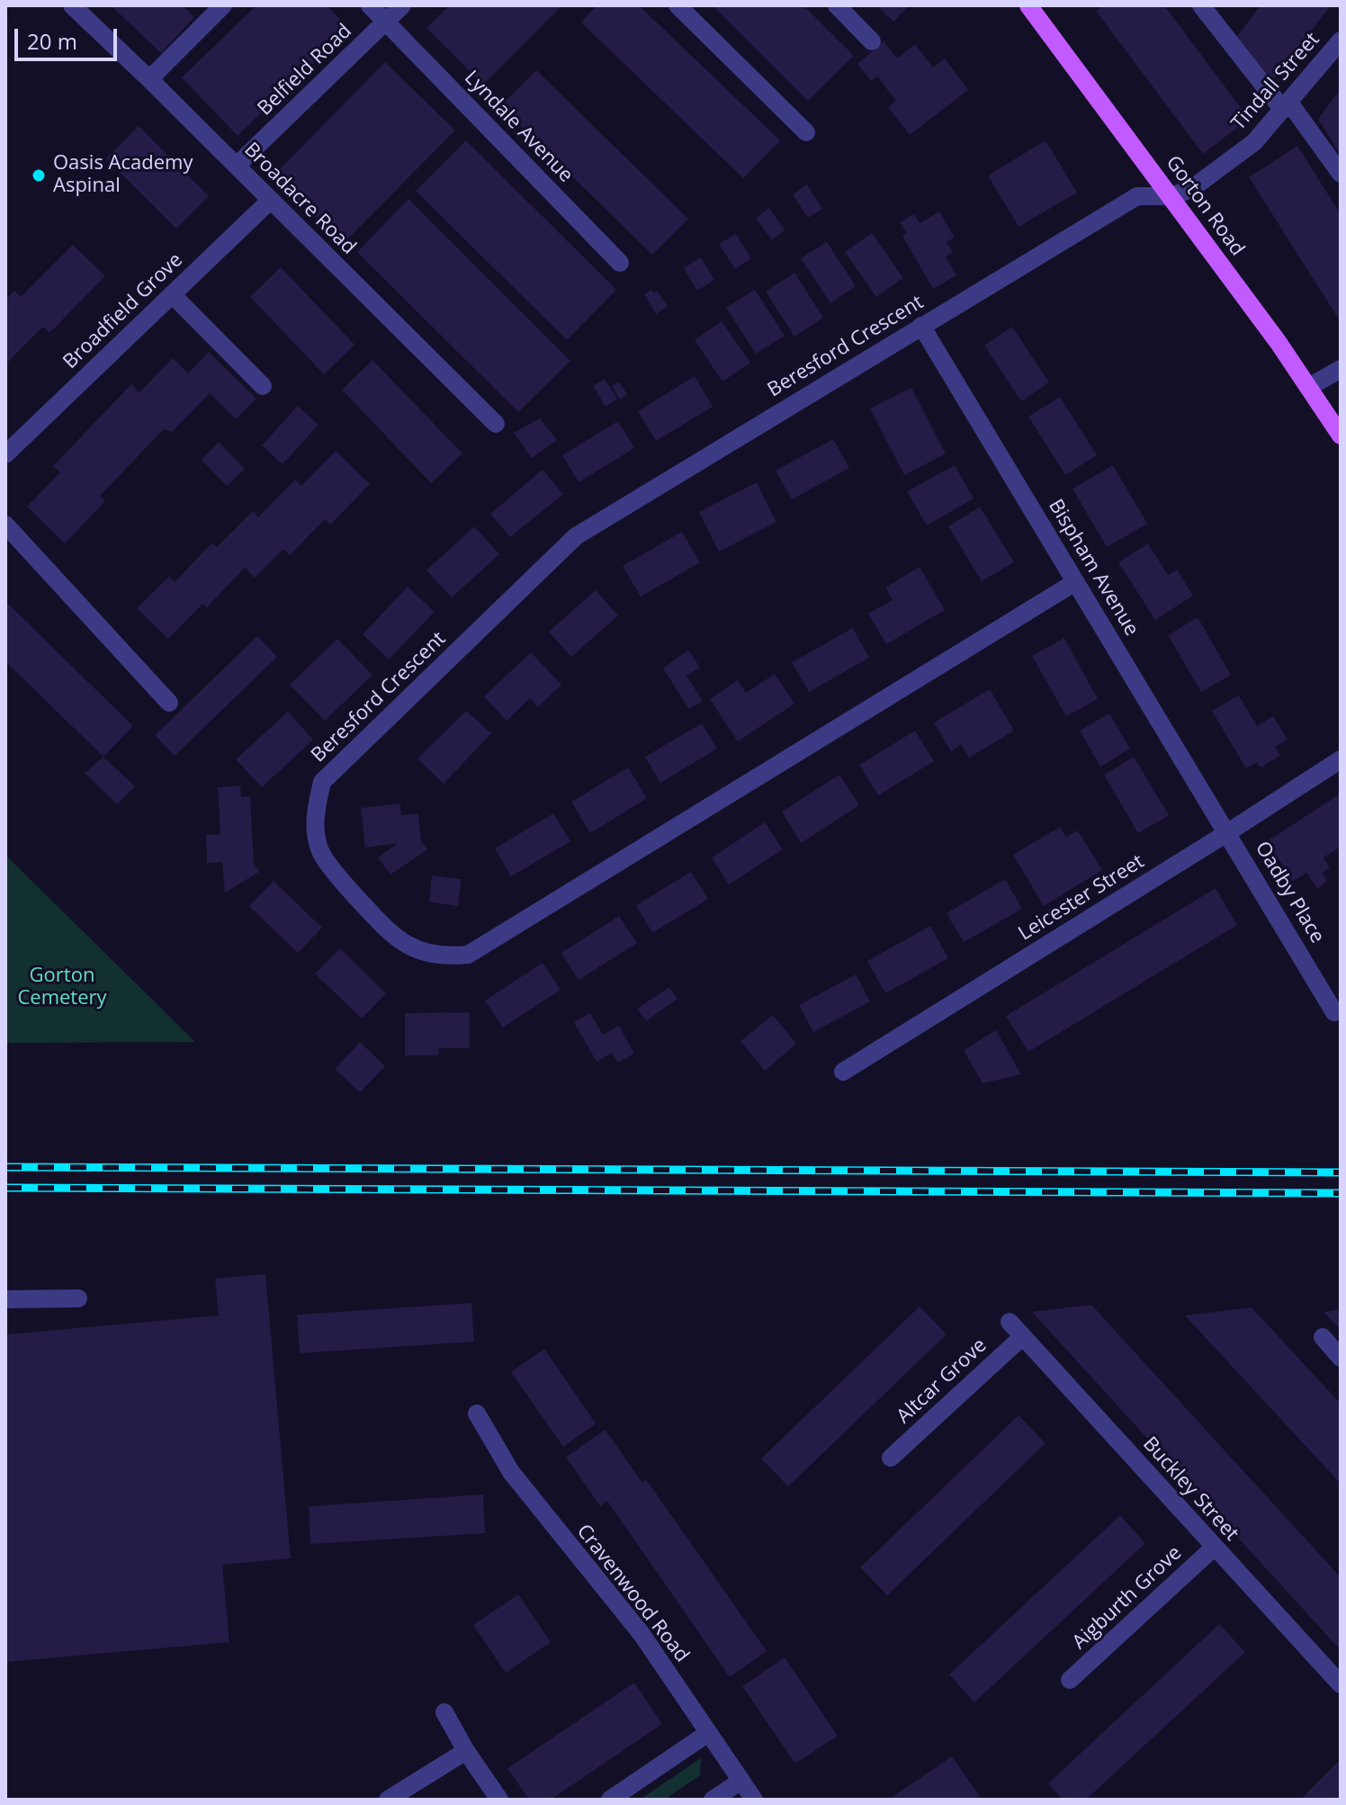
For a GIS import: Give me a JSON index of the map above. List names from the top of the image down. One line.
{"streets":{"main road":["Gorton Road"],"street":["Belfield Road","Tindall Street","Lyndale Avenue","Broadacre Road","Broadfield Grove","Beresford Crescent","Bispham Avenue","Oadby Place","Leicester Street","Altcar Grove","Buckley Street","Cravenwood Road","Aigburth Grove"]},"crossings":[["Belfield Road","Lyndale Avenue"],["Belfield Road","Broadacre Road"],["Tindall Street","Gorton Road"],["Tindall Street","Beresford Crescent"],["Broadacre Road","Broadfield Grove"],["Gorton Road","Beresford Crescent"],["Beresford Crescent","Bispham Avenue"],["Bispham Avenue","Oadby Place"],["Bispham Avenue","Leicester Street"],["Oadby Place","Leicester Street"],["Altcar Grove","Buckley Street"],["Buckley Street","Aigburth Grove"]],"parks":["Gorton Cemetery"],"places":["Oasis Academy Aspinal"],"scale_bar":"20 m"}
